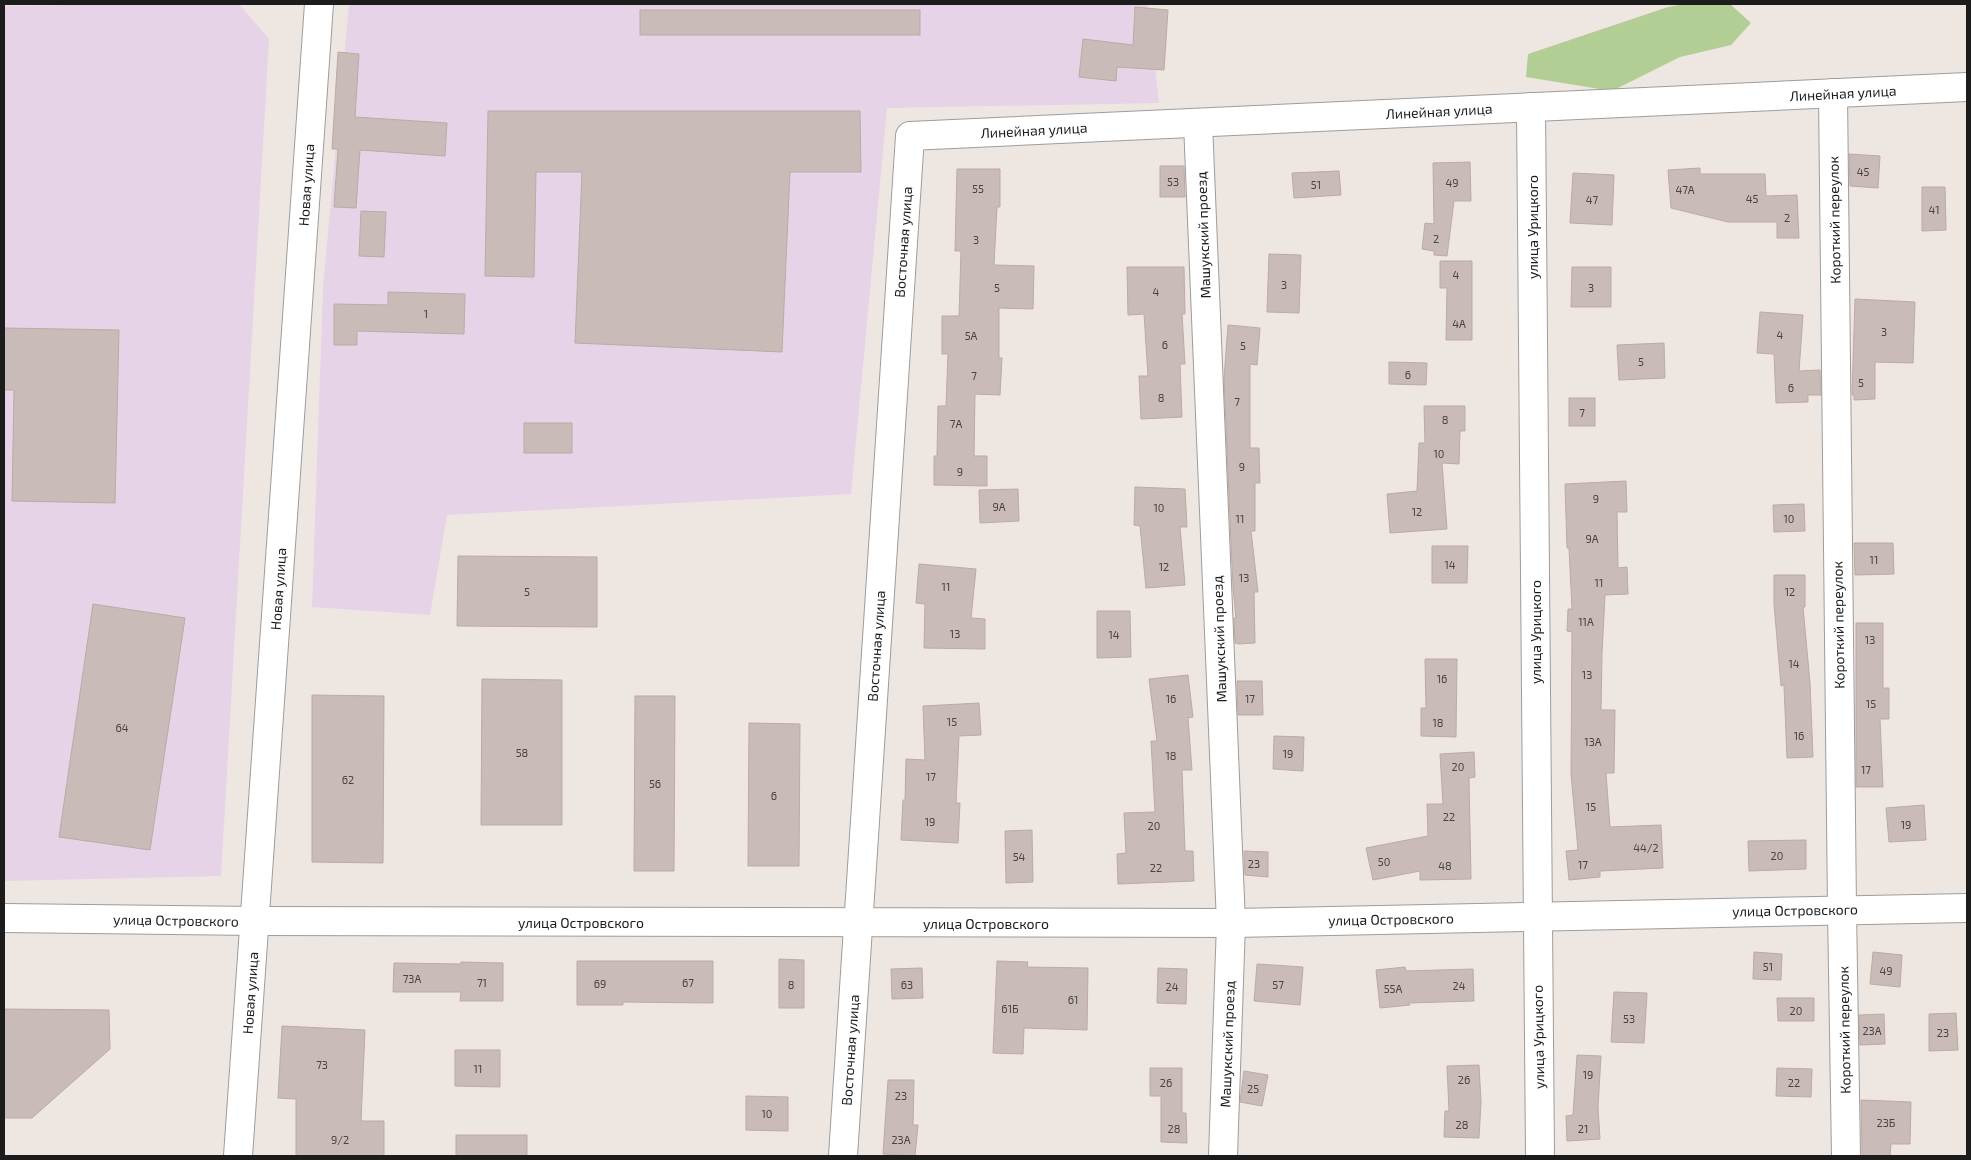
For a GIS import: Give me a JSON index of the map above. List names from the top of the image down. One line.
{"streets":{"street":["Линейная улица","Новая улица","Короткий переулок","улица Урицкого","Машукский проезд","Восточная улица","улица Островского"]},"crossings":[["Линейная улица","Короткий переулок"],["Линейная улица","улица Урицкого"],["Линейная улица","Машукский проезд"],["Линейная улица","Восточная улица"],["Новая улица","улица Островского"],["Короткий переулок","улица Островского"],["улица Урицкого","улица Островского"],["Машукский проезд","улица Островского"],["Восточная улица","улица Островского"]],"house_numbers":["45","53","49","51","55","47А","45","47","41","2","2","3","4","3","5","3","4","1","4А","3","4","5А","6","5","5","6","7","5","6","8","7","7","8","7А","10","9","9","9","9А","10","12","11","10","9А","11","14","12","13","11","11","5","12","11А","13","14","13","14","13","16","16","17","15","15","18","64","16","13А","58","19","18","20","17","17","62","56","6","15","22","19","19","20","44/2","20","54","50","23","17","48","22","51","49","73А","71","67","69","8","63","57","24","24","55А","61","61Б","20","53","23А","23","73","11","19","26","26","22","25","23","10","23Б","28","28","21","9/2","23А"]}
